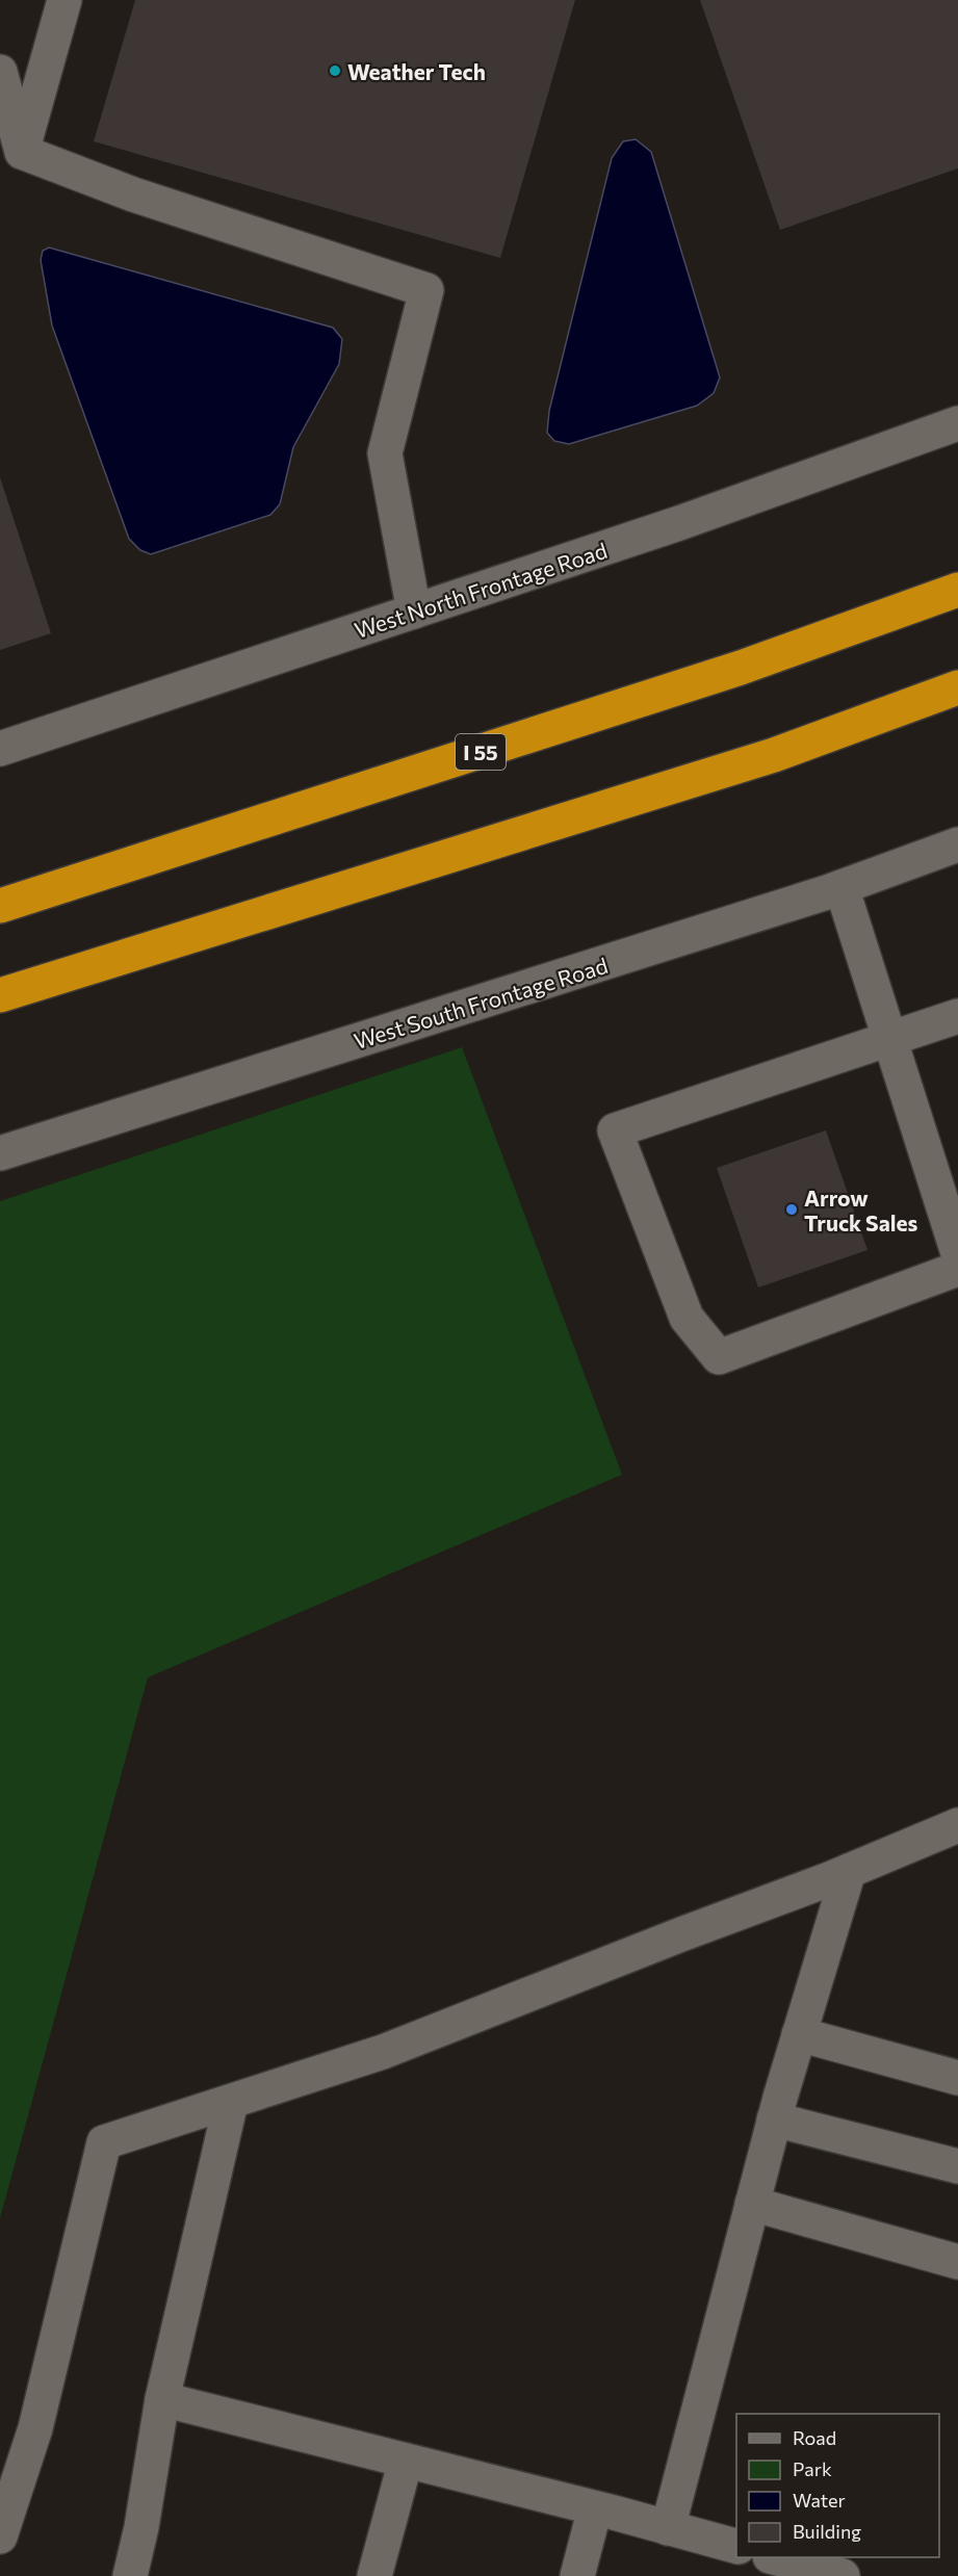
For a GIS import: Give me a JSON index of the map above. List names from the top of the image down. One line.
{"streets":{"highway":["I 55"],"street":["West North Frontage Road","West South Frontage Road"]},"places":["Weather Tech","Arrow Truck Sales"],"legend":["Road","Park","Water","Building"]}
